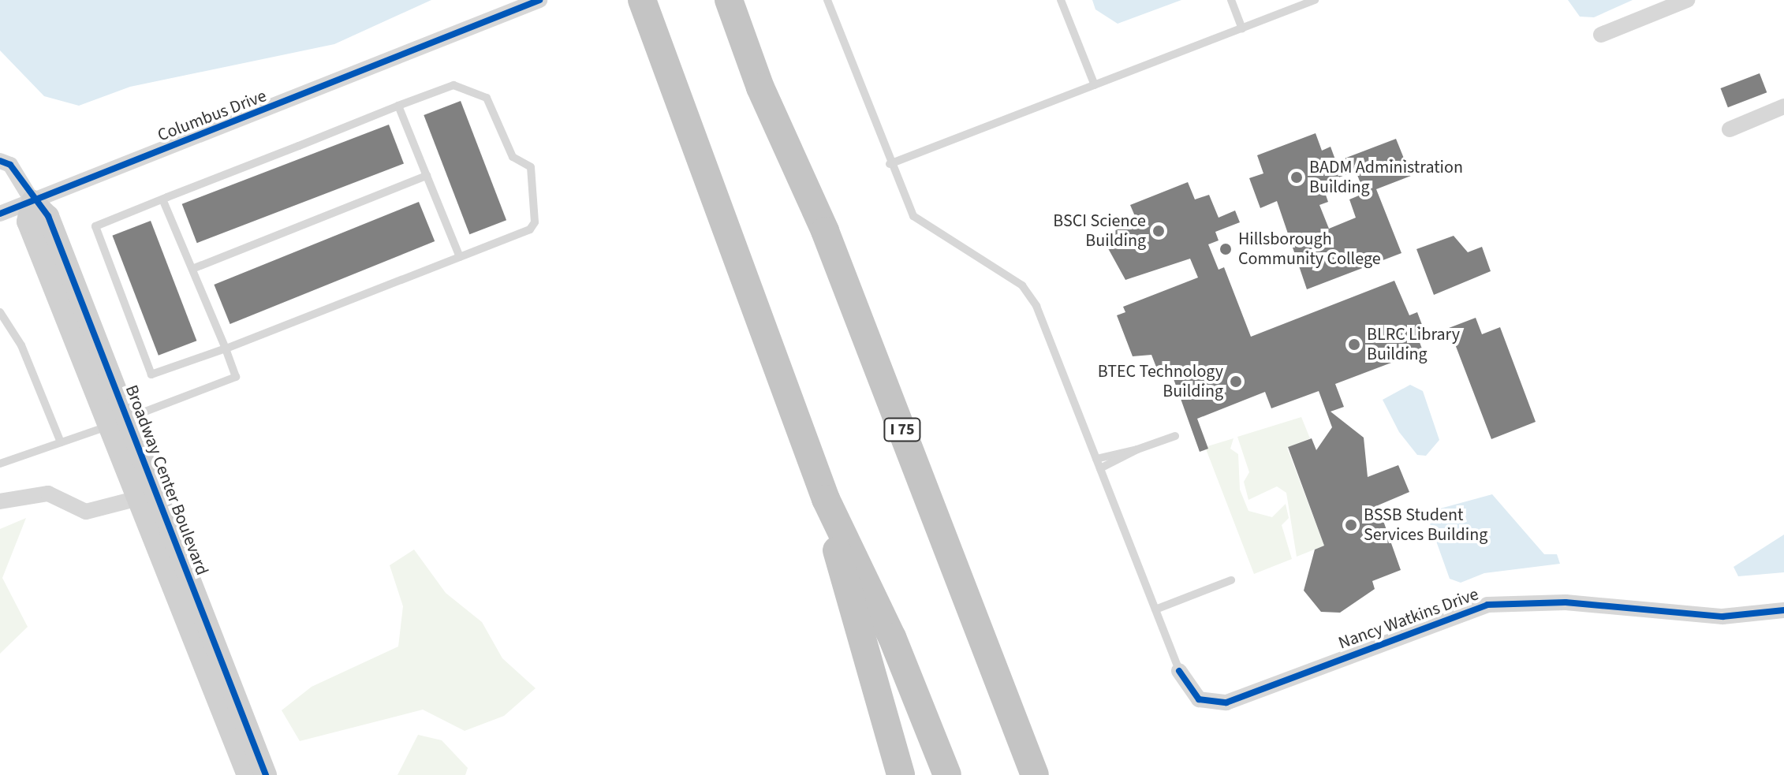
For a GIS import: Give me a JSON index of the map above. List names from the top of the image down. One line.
{"streets":{"highway":["I 75"],"street":["Columbus Drive","Broadway Center Boulevard","Nancy Watkins Drive"]},"crossings":[["Columbus Drive","Broadway Center Boulevard"]],"places":["BADM Administration Building","BSCI Science Building","Hillsborough Community College","BLRC Library Building","BTEC Technology Building","BSSB Student Services Building"]}
